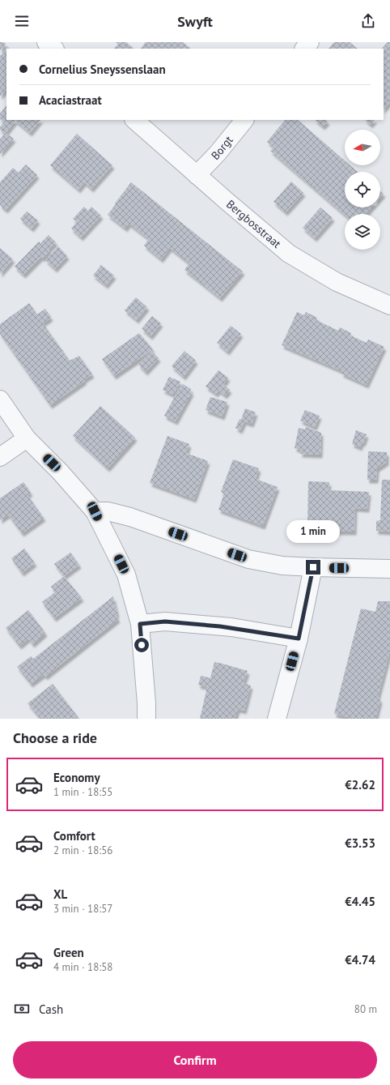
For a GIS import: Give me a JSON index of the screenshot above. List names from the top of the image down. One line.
{"streets":{"street":["Borgt","Bergbosstraat"]},"crossings":[["Borgt","Bergbosstraat"]],"north":"left","page":{"header":"Swyft","banner":["Cornelius Sneyssenslaan","Acaciastraat"],"bubble":"1 min","heading":"Choose a ride","list":[{"name":"Economy","note":"1 min · 18:55","value":"€2.62"},{"name":"Comfort","note":"2 min · 18:56","value":"€3.53"},{"name":"XL","note":"3 min · 18:57","value":"€4.45"},{"name":"Green","note":"4 min · 18:58","value":"€4.74"}],"pay":["Cash","80 m"],"buttons":"Confirm"}}
